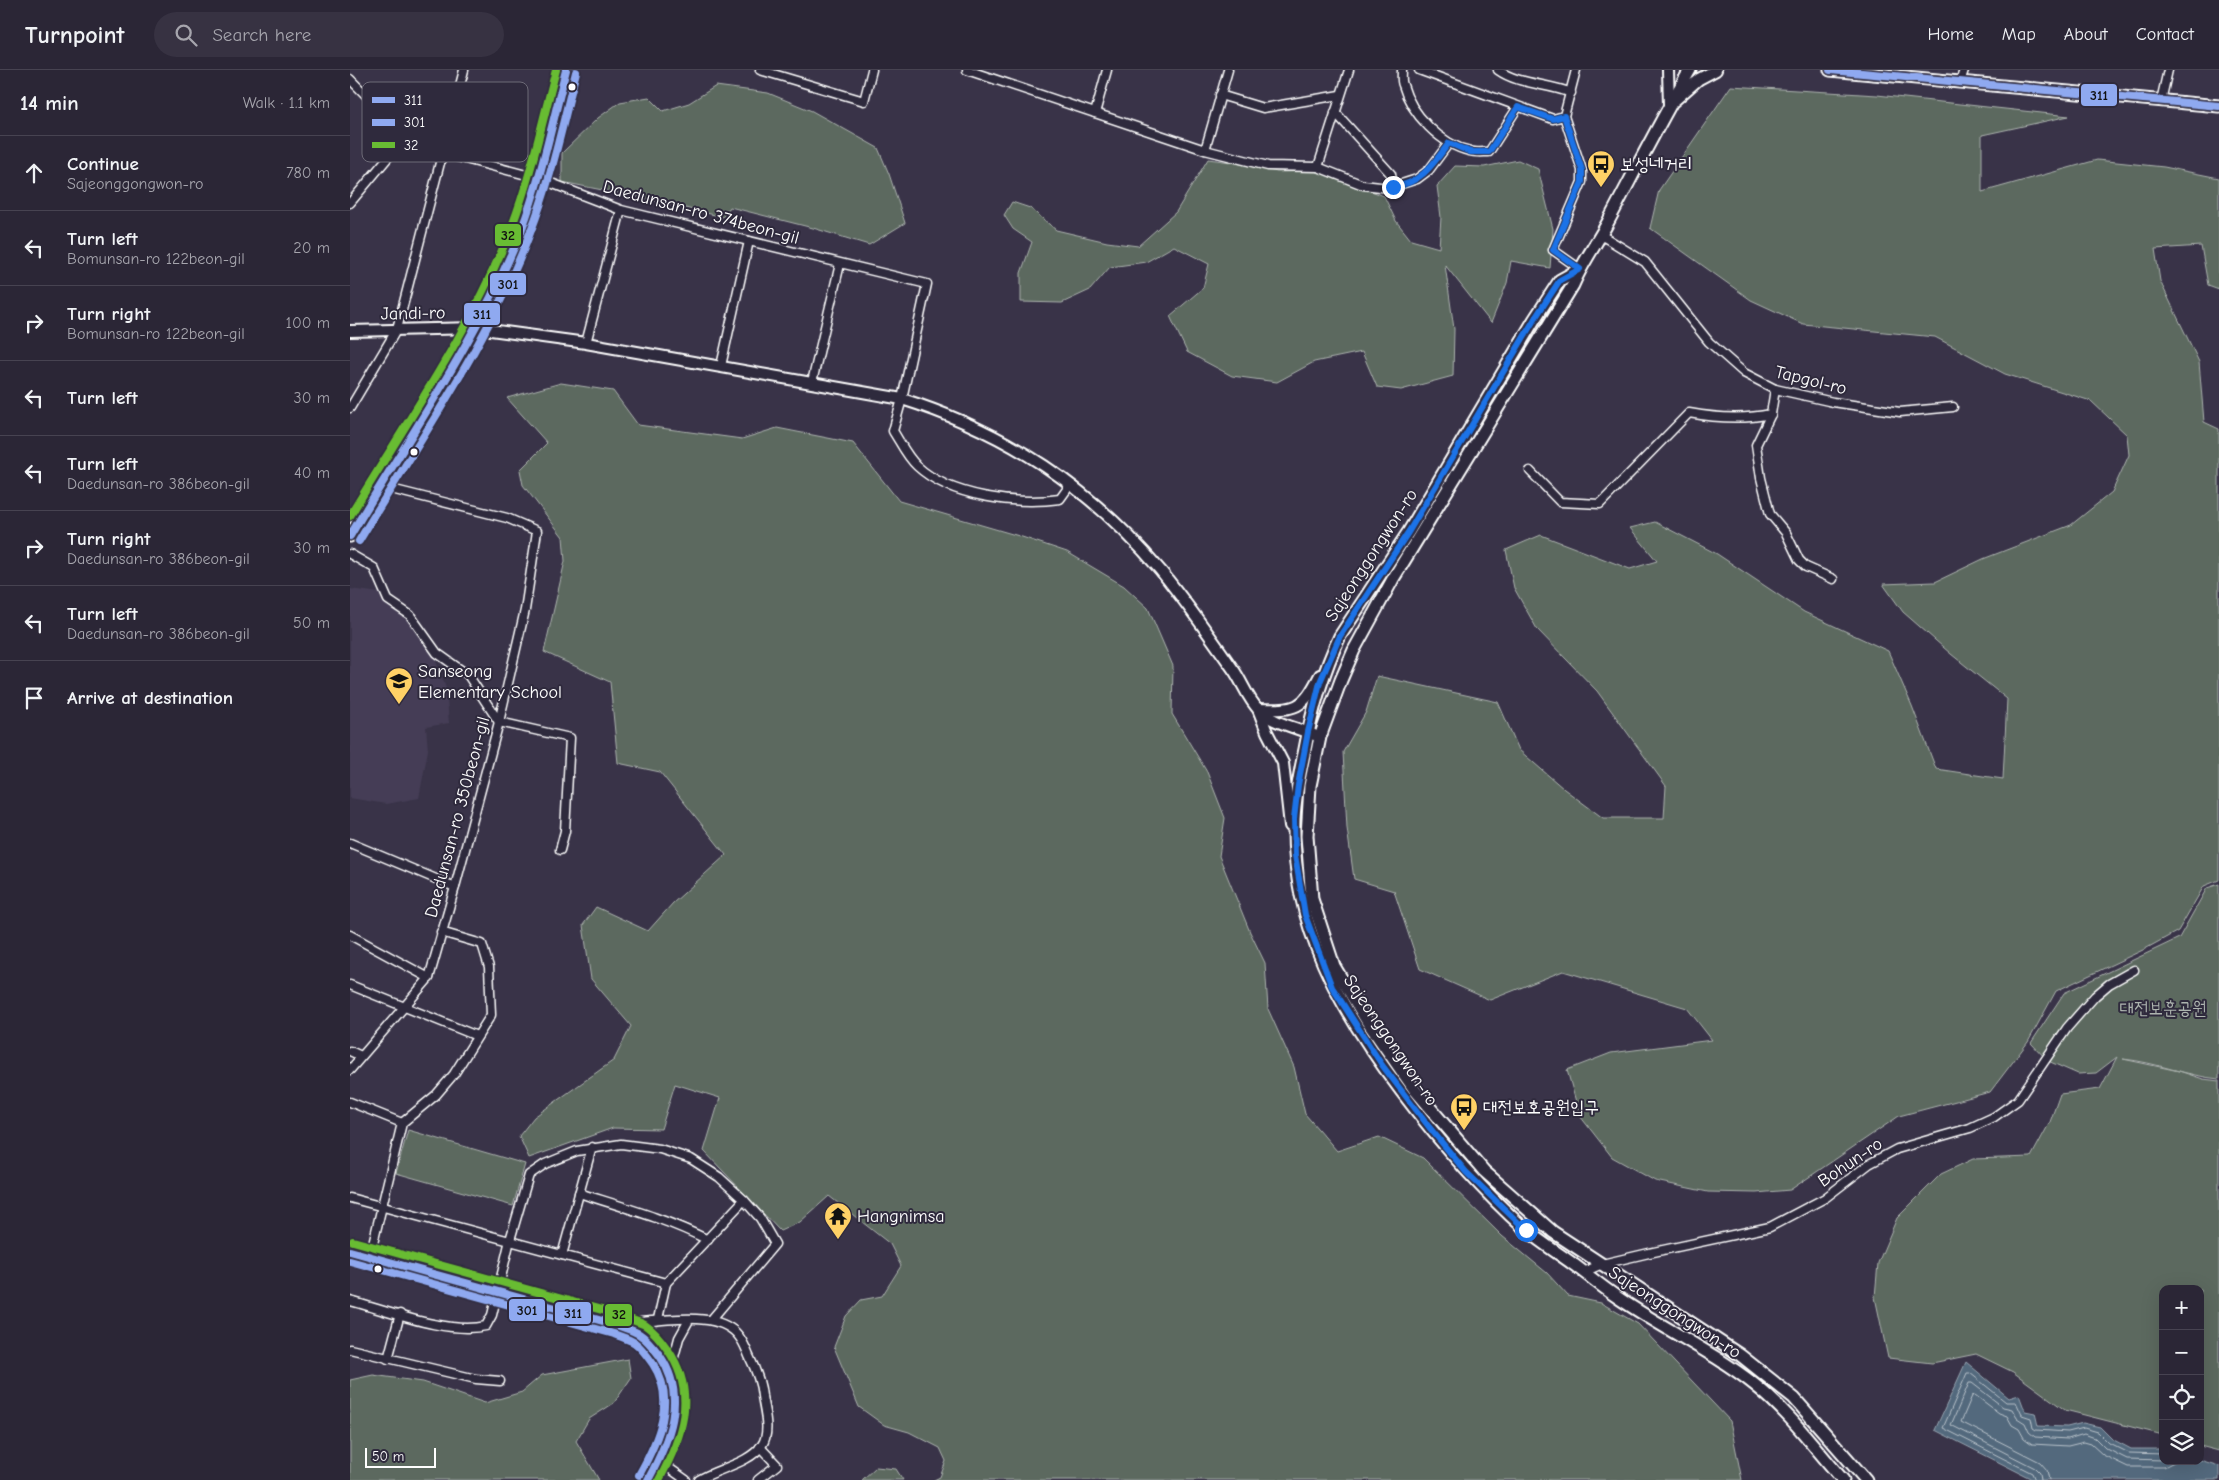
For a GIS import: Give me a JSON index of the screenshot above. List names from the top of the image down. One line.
{"streets":{"main road":["Sajeonggongwon-ro"],"street":["Daedunsan-ro 374beon-gil","Jandi-ro","Tapgol-ro","Daedunsan-ro 350beon-gil","Bohun-ro"]},"crossings":[["Daedunsan-ro 374beon-gil","Jandi-ro"],["Tapgol-ro","Sajeonggongwon-ro"],["Sajeonggongwon-ro","Bohun-ro"]],"parks":["대전보훈공원"],"places":{"bus stop":["보성네거리","대전보호공원입구"],"school or university":["Sanseong Elementary School"],"temple":["Hangnimsa"]},"lines":["transit line 311","transit line 32","transit line 301"],"legend":["311","301","32"],"scale_bar":"50 m","page":{"header":"Turnpoint","search":"Search here","nav":["Home","Map","About","Contact"],"heading":["14 min","Walk · 1.1 km"],"list":[["Continue","Sajeonggongwon-ro","780 m"],["Turn left","Bomunsan-ro 122beon-gil","20 m"],["Turn right","Bomunsan-ro 122beon-gil","100 m"],["Turn left","30 m"],["Turn left","Daedunsan-ro 386beon-gil","40 m"],["Turn right","Daedunsan-ro 386beon-gil","30 m"],["Turn left","Daedunsan-ro 386beon-gil","50 m"],"Arrive at destination"],"map_buttons":["+","−"],"scale":"50 m"}}
